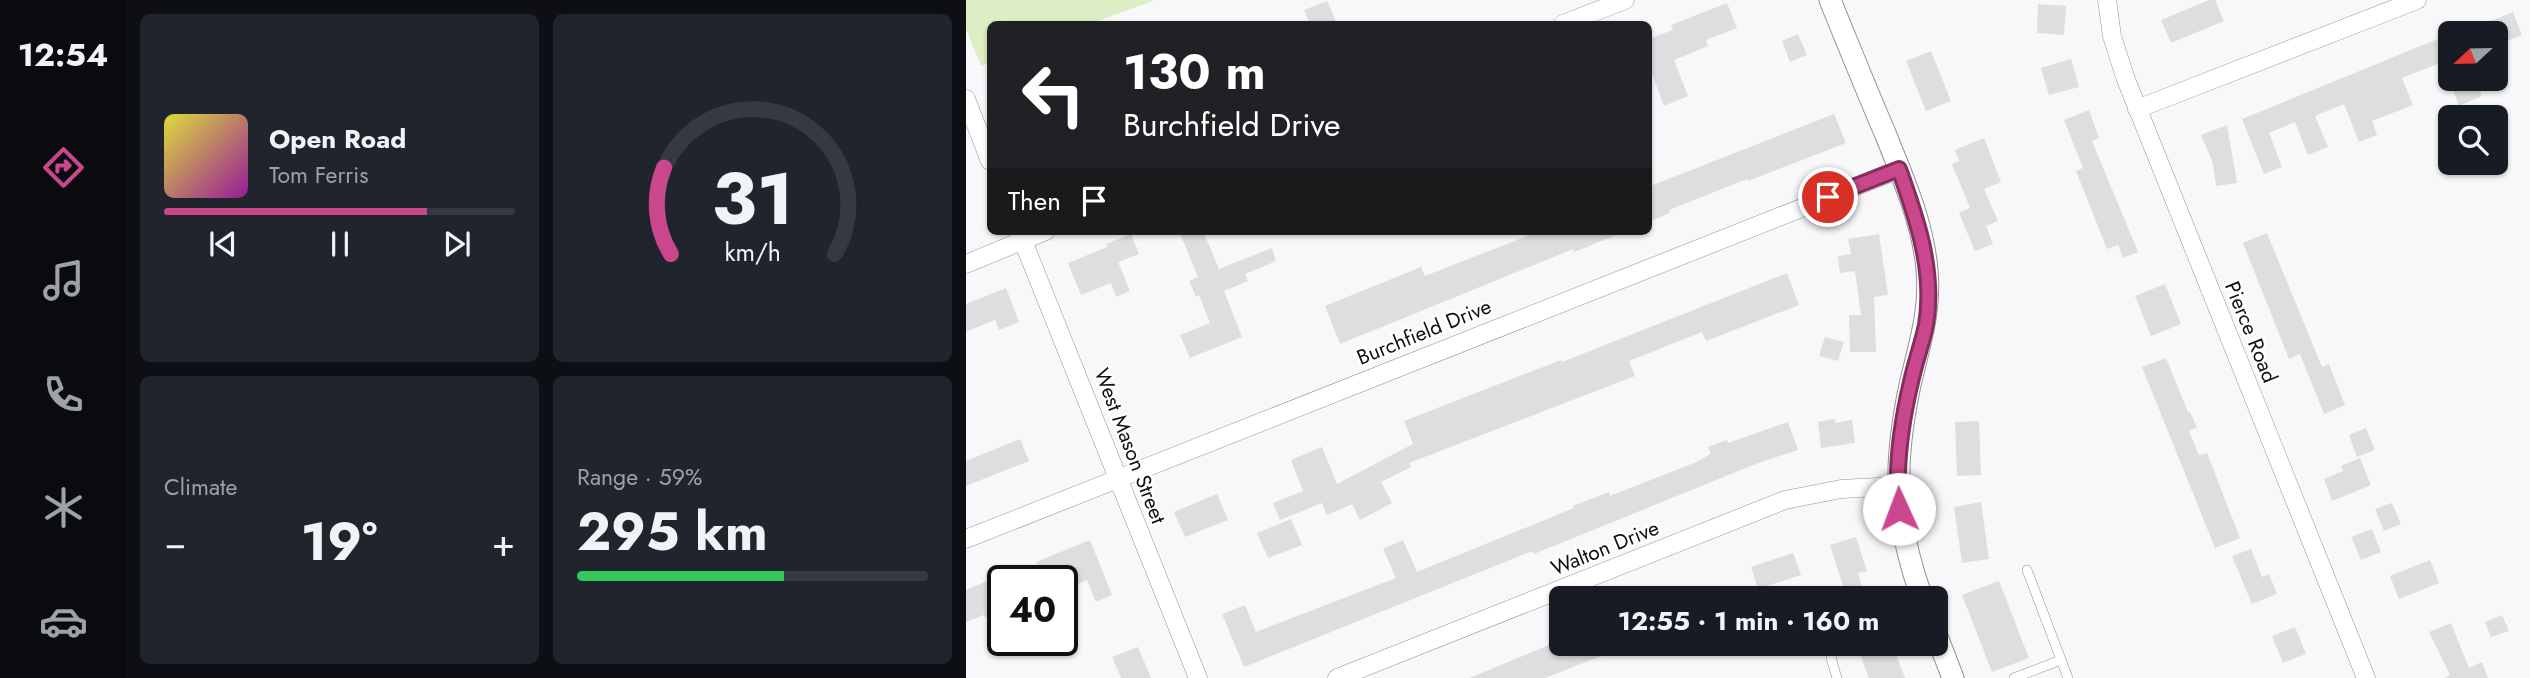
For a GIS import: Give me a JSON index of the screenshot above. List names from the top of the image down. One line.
{"streets":{"street":["Burchfield Drive","Pierce Road","West Mason Street","Walton Drive"]},"crossings":[["Burchfield Drive","West Mason Street"]],"north":"left","page":{"tabs":"12:54","turn":["130 m","Burchfield Drive"],"song":["Open Road","Tom Ferris"],"then":"Then","tile":["Climate",["Range · 59%","295 km"]],"heat":["−","19°","+"],"limit":"40","trip":"12:55 · 1 min · 160 m","gauge":["31","km/h"]}}
